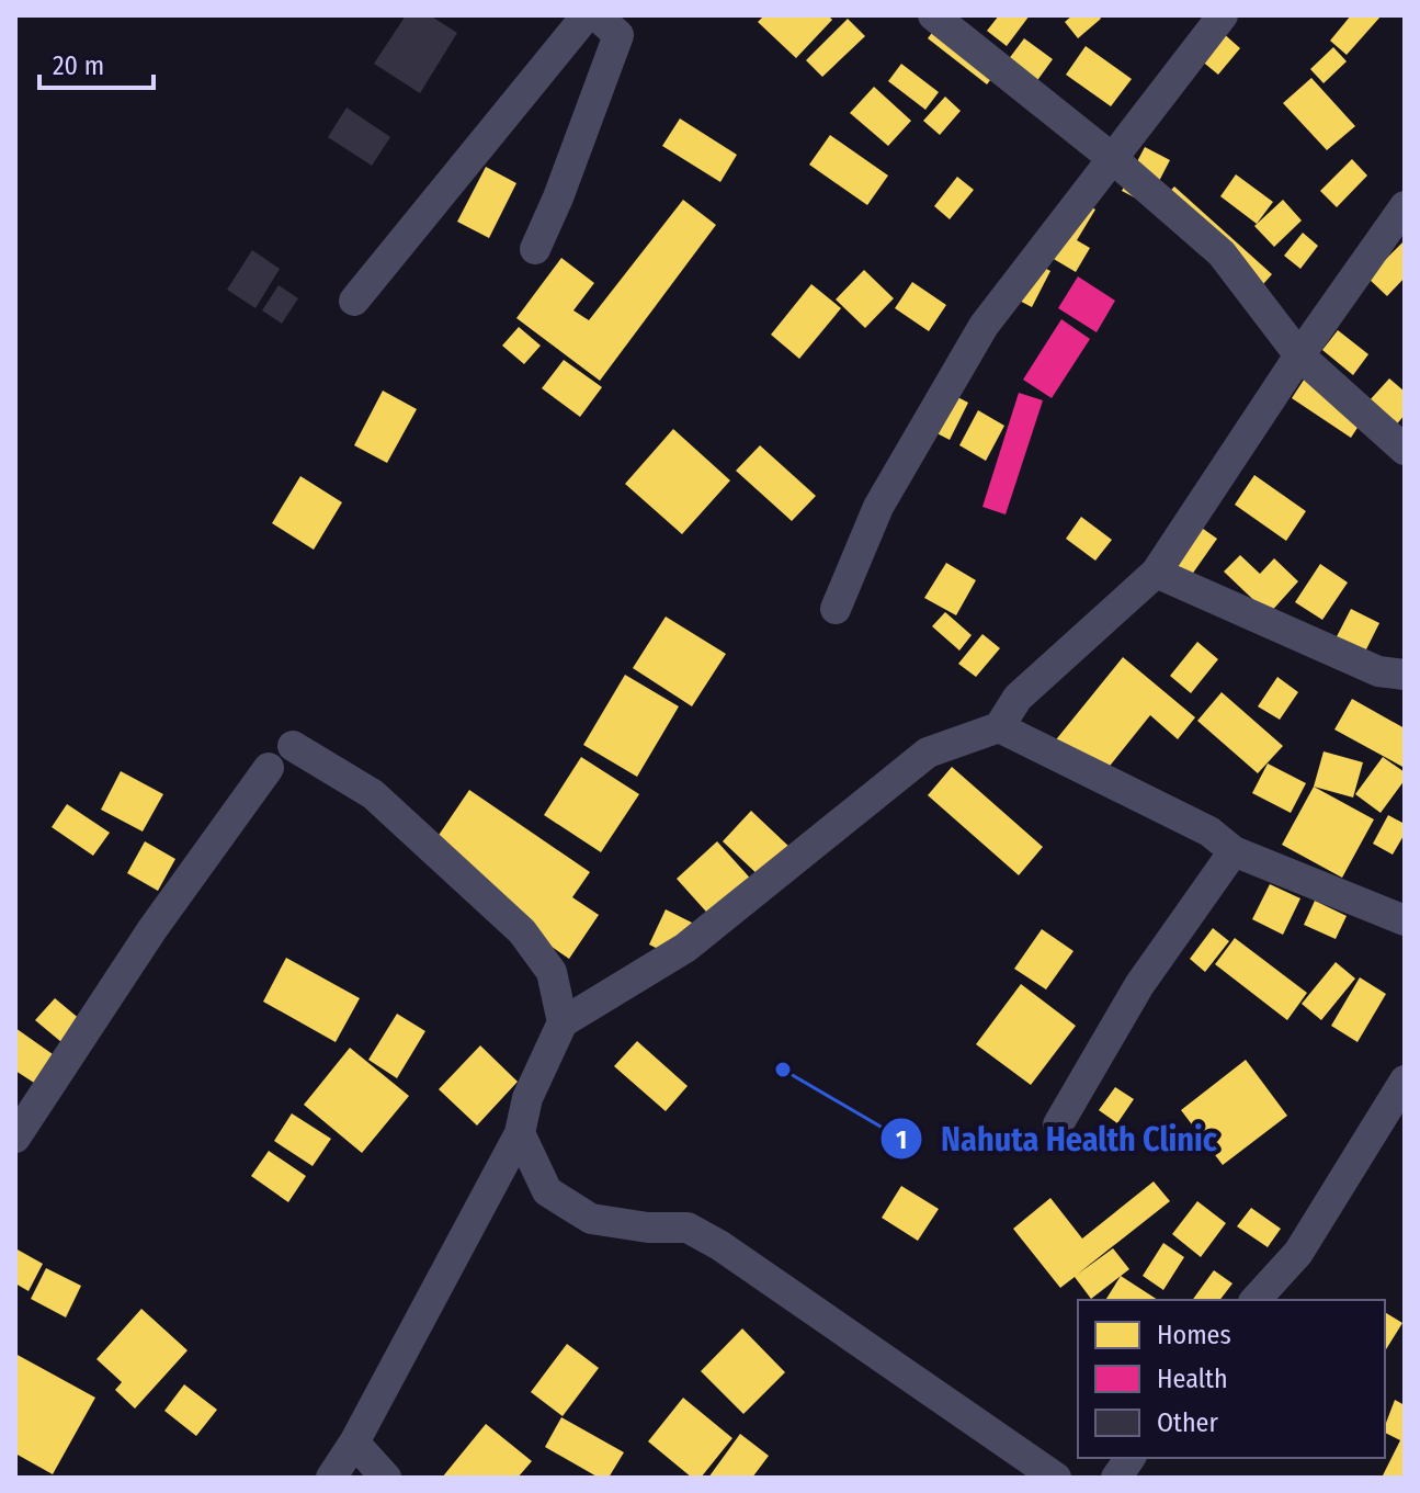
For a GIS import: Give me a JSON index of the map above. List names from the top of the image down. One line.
{"places":["Nahuta Health Clinic"],"legend":["Homes","Health","Other"],"scale_bar":"20 m"}
